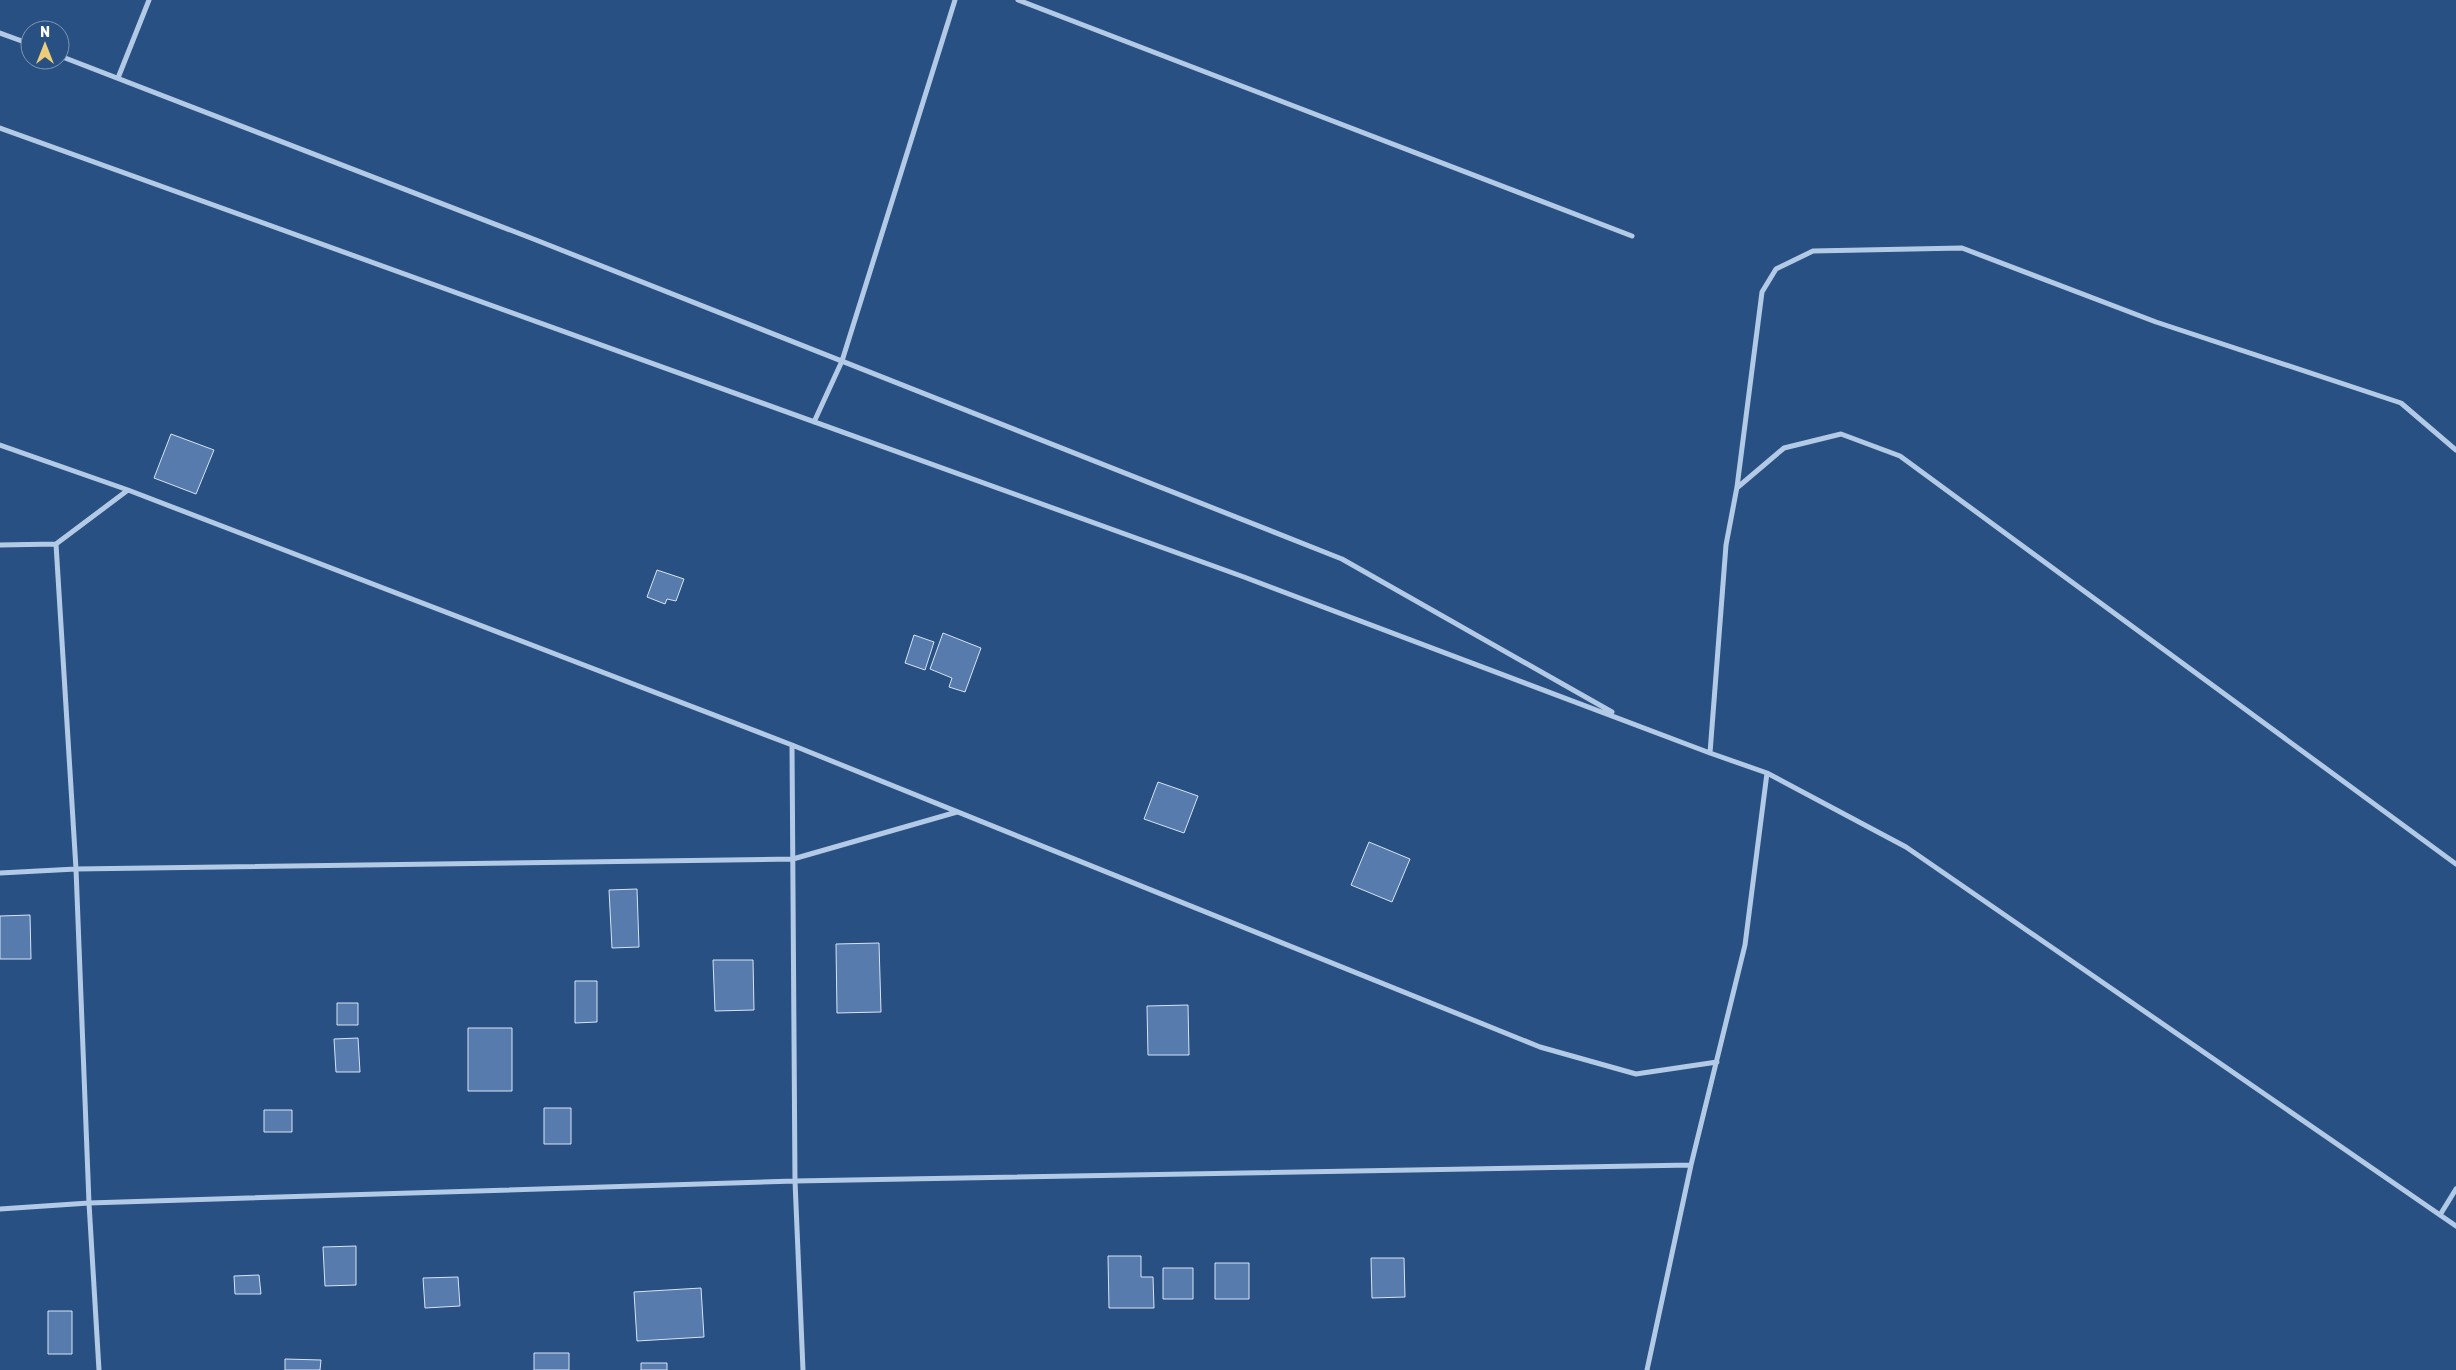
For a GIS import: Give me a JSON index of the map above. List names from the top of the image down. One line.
{"north":"top"}
